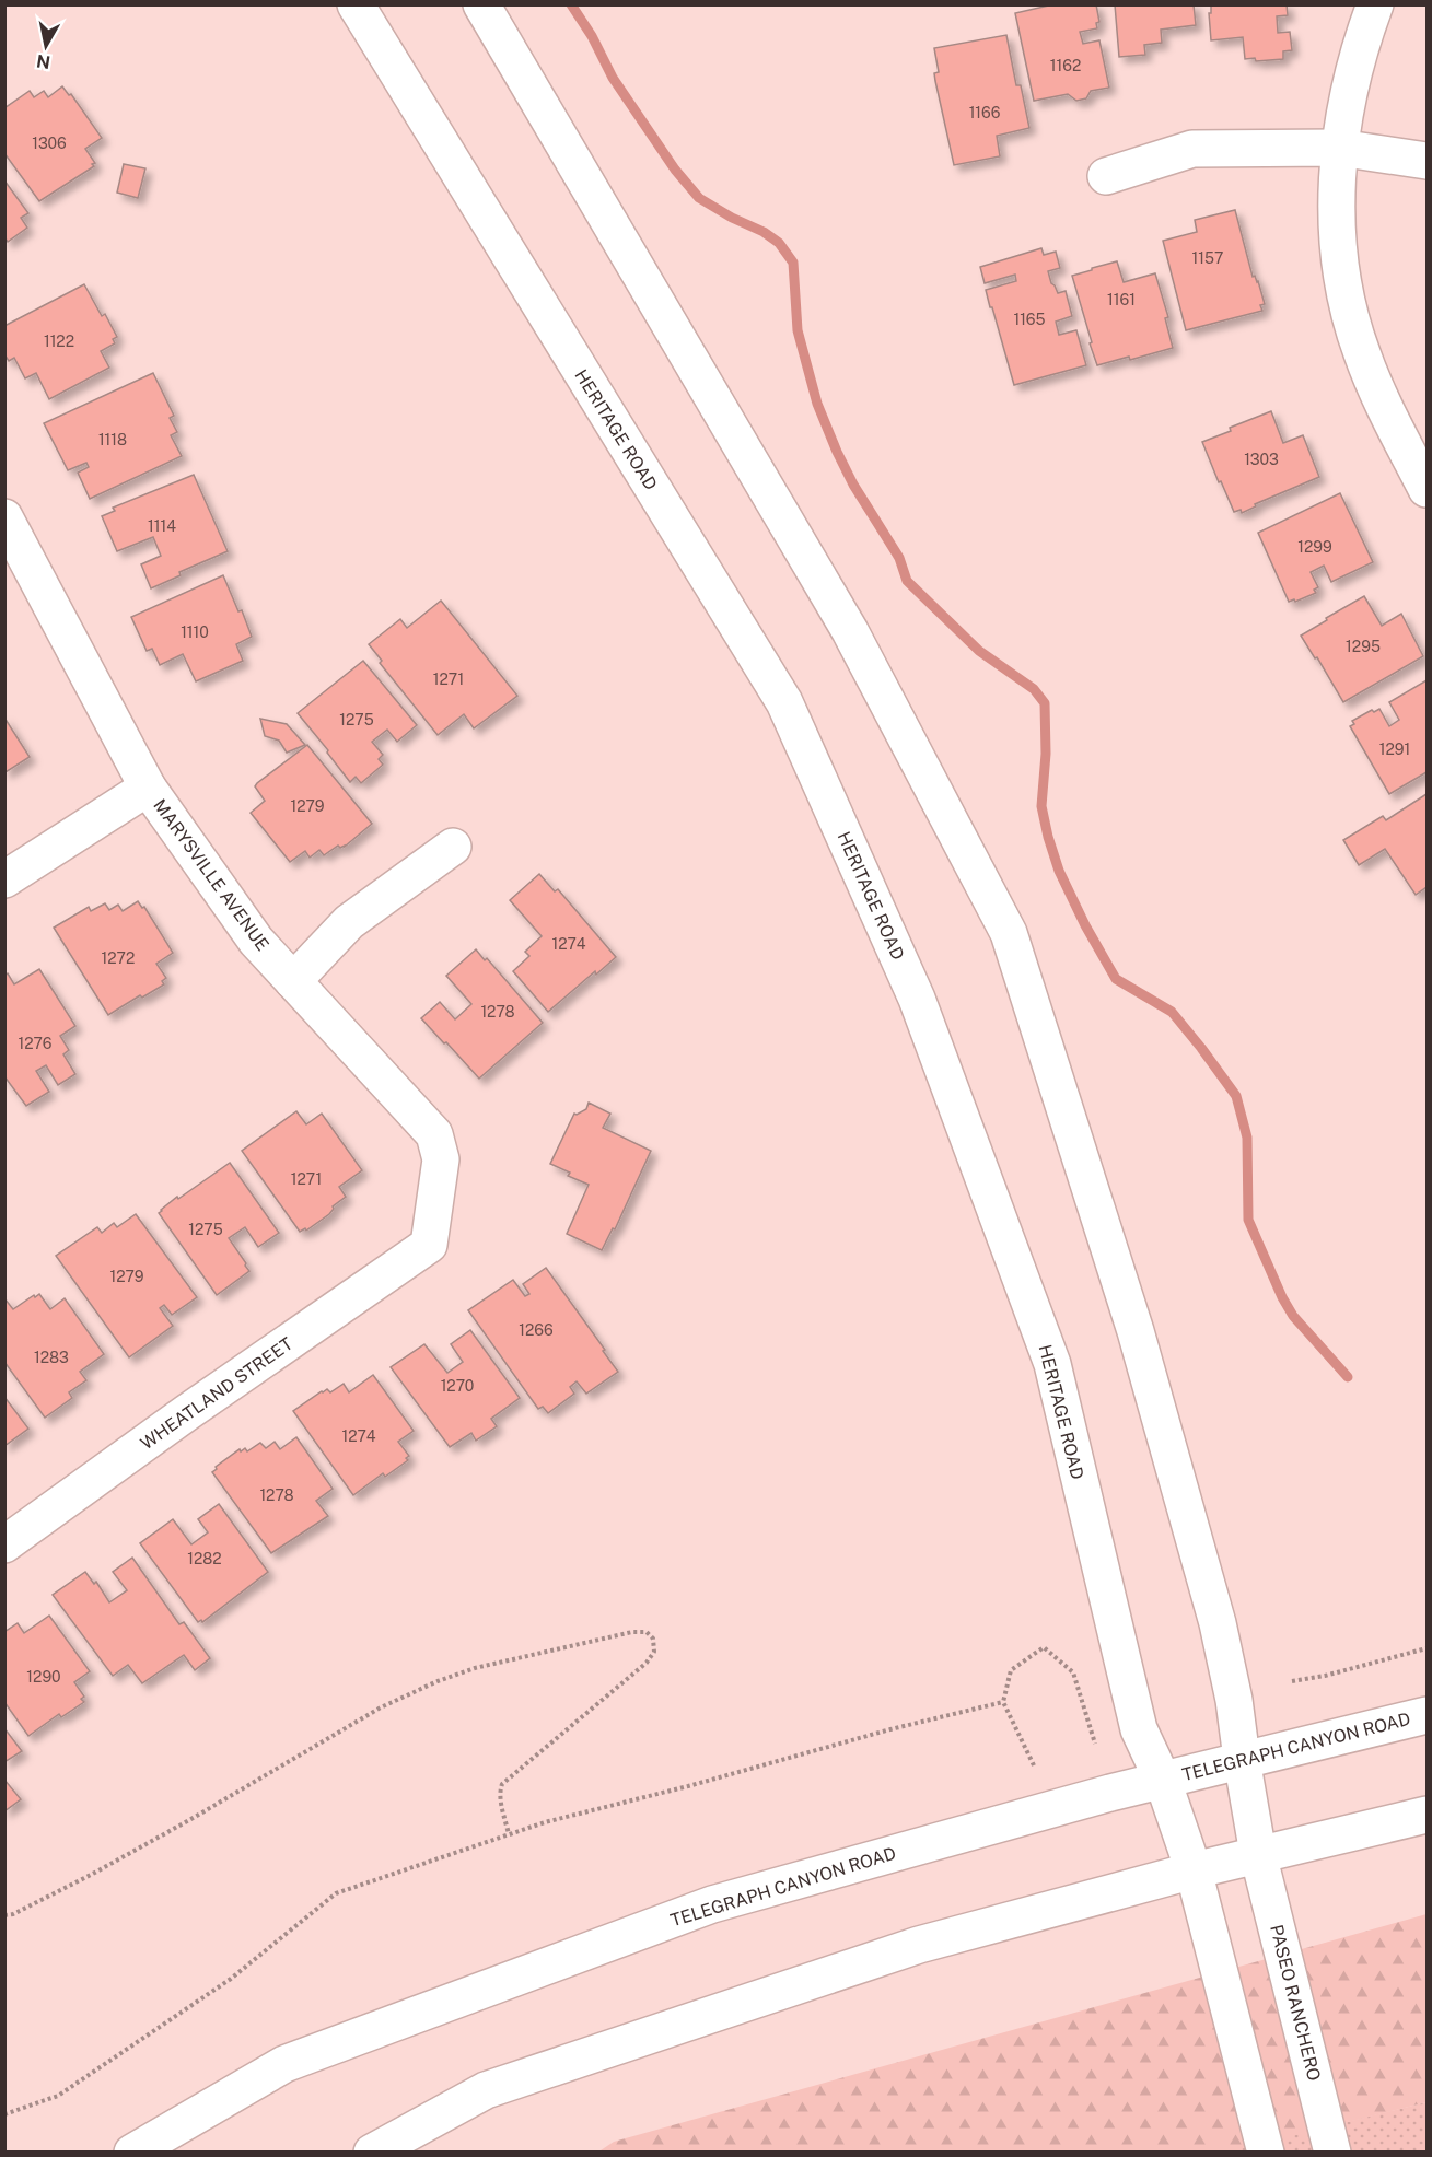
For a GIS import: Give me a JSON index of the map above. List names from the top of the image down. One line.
{"streets":{"main road":["HERITAGE ROAD","MARYSVILLE AVENUE","WHEATLAND STREET","TELEGRAPH CANYON ROAD","PASEO RANCHERO"]},"crossings":[["HERITAGE ROAD","TELEGRAPH CANYON ROAD"],["MARYSVILLE AVENUE","WHEATLAND STREET"]],"house_numbers":["1162","1166","1306","1157","1161","1165","1122","1118","1303","1114","1299","1110","1295","1271","1275","1291","1279","1274","1272","1278","1276","1271","1275","1279","1266","1283","1270","1274","1278","1282","1290"],"north":"bottom"}
